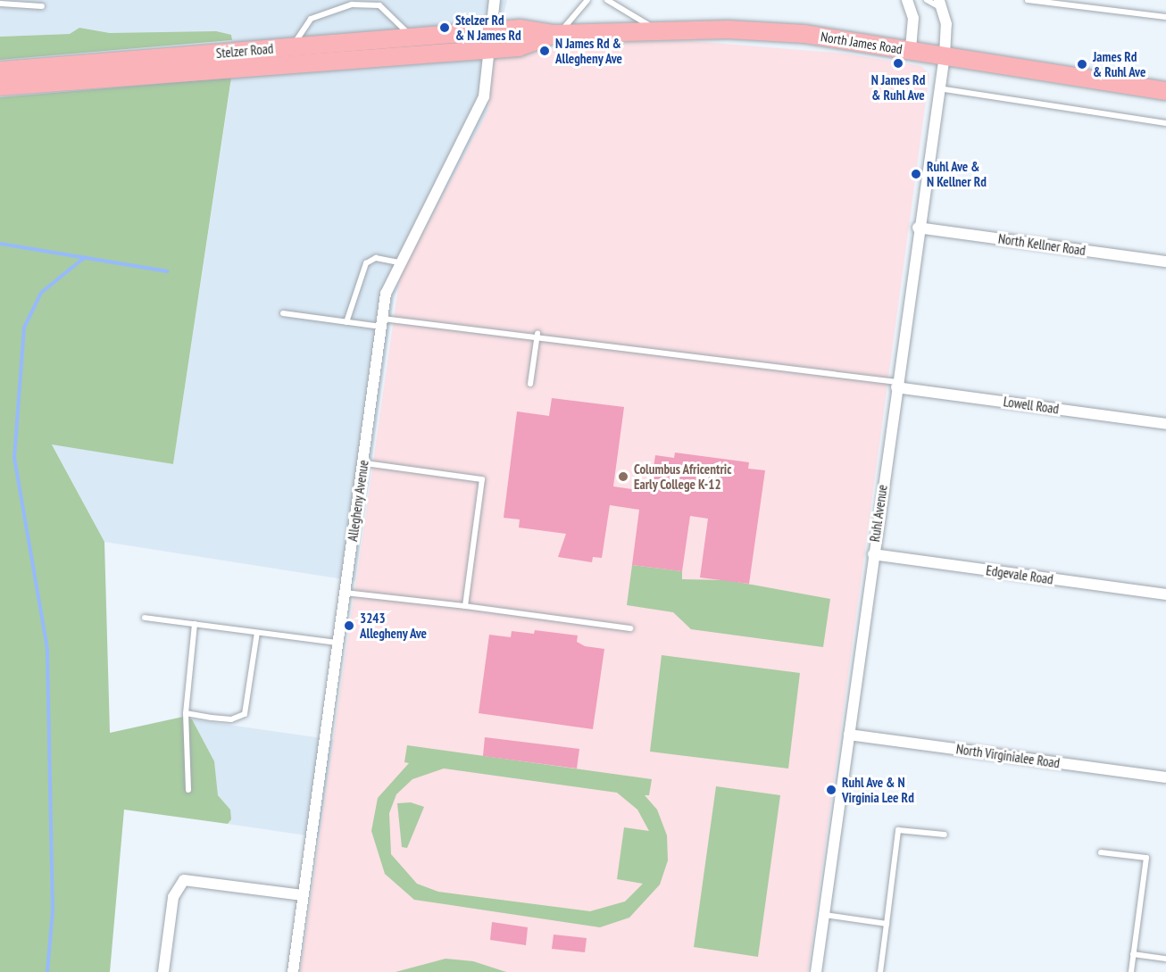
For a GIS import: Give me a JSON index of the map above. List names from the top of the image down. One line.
{"streets":{"main road":["North James Road","Stelzer Road"],"street":["North Kellner Road","Lowell Road","Allegheny Avenue","Ruhl Avenue","Edgevale Road","North Virginialee Road"]},"crossings":[["North James Road","Stelzer Road"],["North James Road","Allegheny Avenue"],["North James Road","Ruhl Avenue"],["Stelzer Road","Allegheny Avenue"],["North Kellner Road","Ruhl Avenue"],["Lowell Road","Ruhl Avenue"],["Ruhl Avenue","Edgevale Road"],["Ruhl Avenue","North Virginialee Road"]],"places":["Stelzer Rd & N James Rd","N James Rd & Allegheny Ave","N James Rd & Ruhl Ave","James Rd & Ruhl Ave","Ruhl Ave & N Kellner Rd","Columbus Africentric Early College K-12","3243 Allegheny Ave","Ruhl Ave & N Virginia Lee Rd"]}
